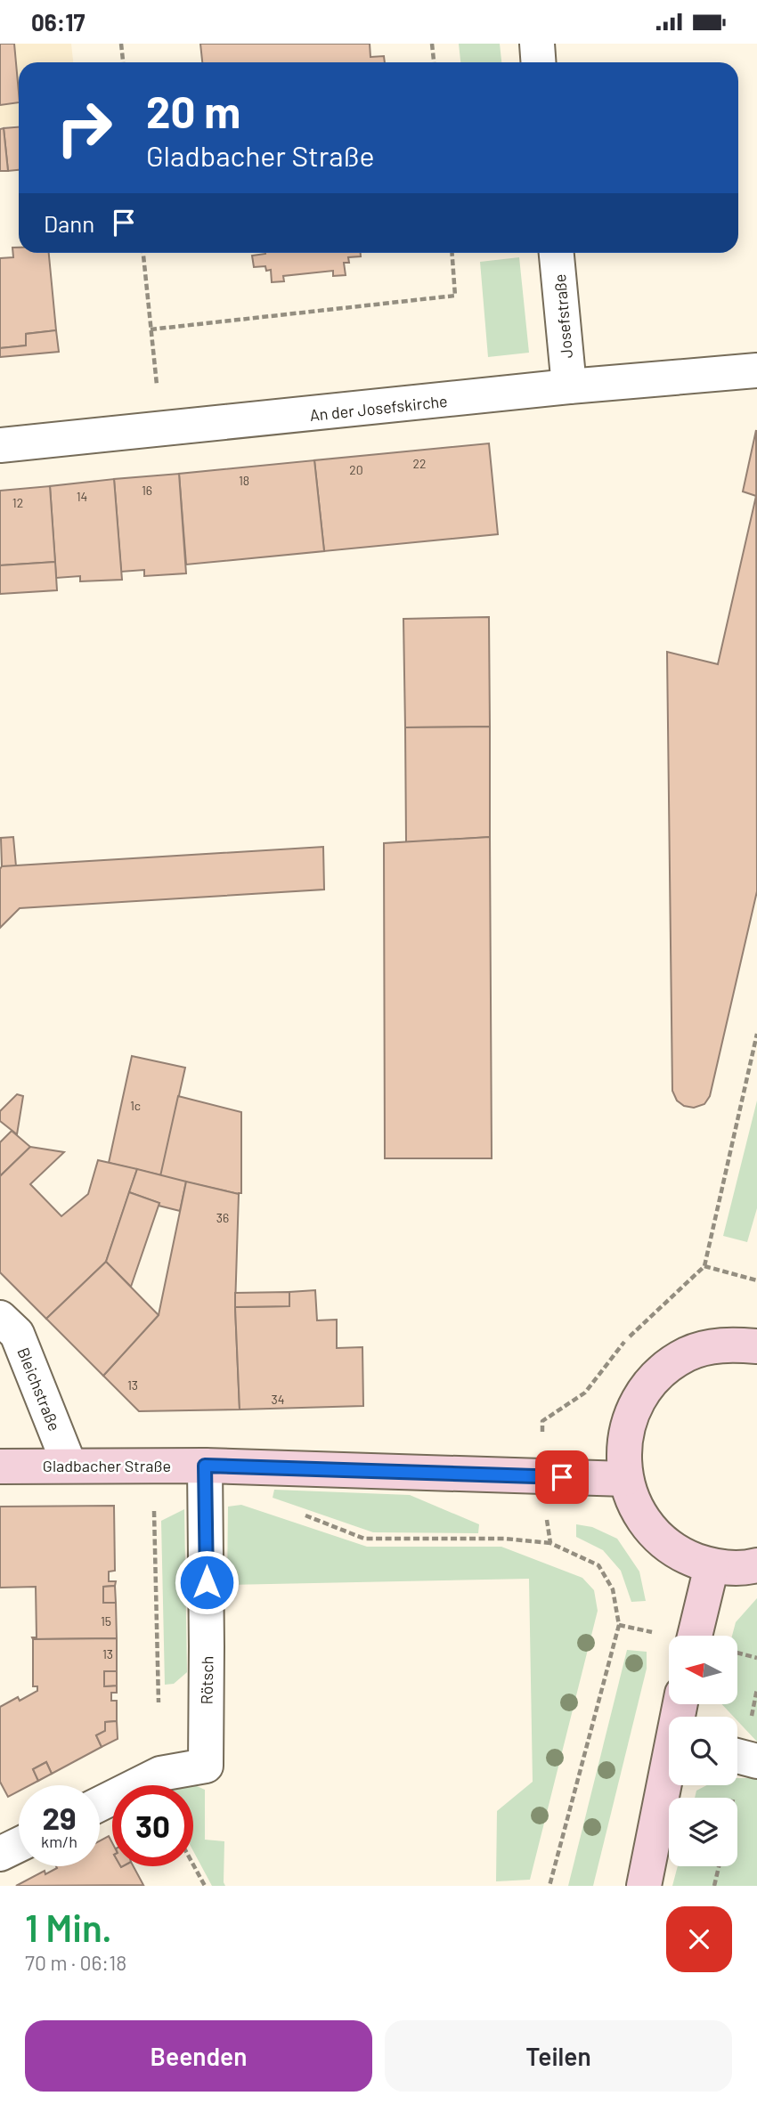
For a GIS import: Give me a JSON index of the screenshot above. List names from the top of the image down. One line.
{"streets":{"main road":["Gladbacher Straße"],"street":["Josefstraße","An der Josefskirche","Bleichstraße","Rötsch"]},"crossings":[["Josefstraße","An der Josefskirche"],["Bleichstraße","Gladbacher Straße"],["Gladbacher Straße","Rötsch"]],"house_numbers":["22","20","18","16","14","12","1c","36","13","34","15","13"],"north":"left","page":{"status":"06:17","turn":["20 m","Gladbacher Straße"],"then":"Dann","speed":"29 km/h","limit":"30","heading":["1 Min.","70 m · 06:18"],"buttons":["Beenden","Teilen"]}}
